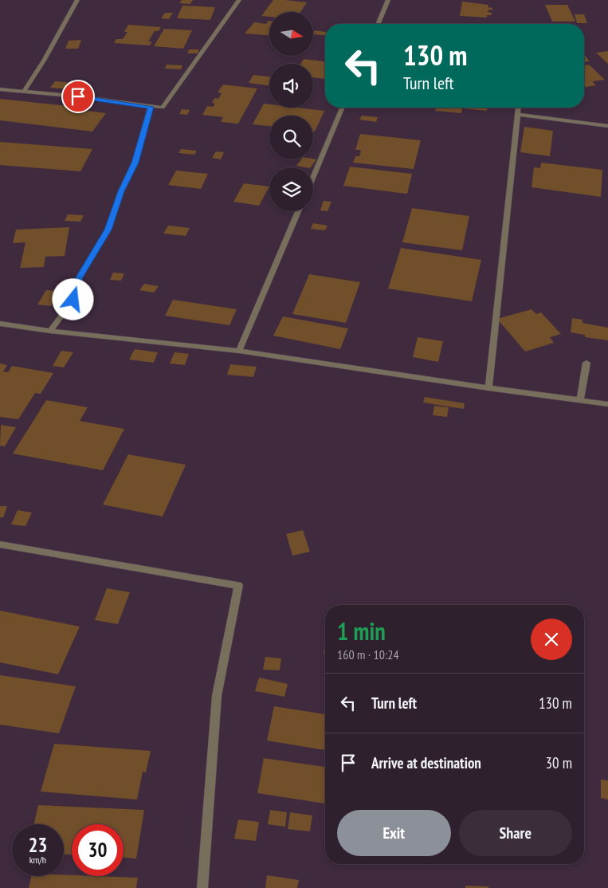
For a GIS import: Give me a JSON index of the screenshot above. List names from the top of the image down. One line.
{"north":"right","page":{"turn":["130 m","Turn left"],"heading":["1 min","160 m · 10:24"],"list":[{"name":"Turn left","value":"130 m"},{"name":"Arrive at destination","value":"30 m"}],"buttons":["Exit","Share"],"speed":"23 km/h","limit":"30"}}
